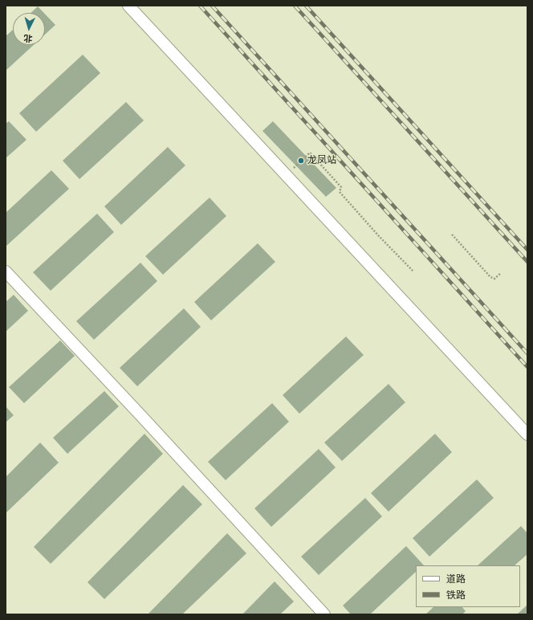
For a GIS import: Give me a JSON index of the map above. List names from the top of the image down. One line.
{"places":["龙凤站"],"legend":["道路","铁路"],"north":"bottom"}
